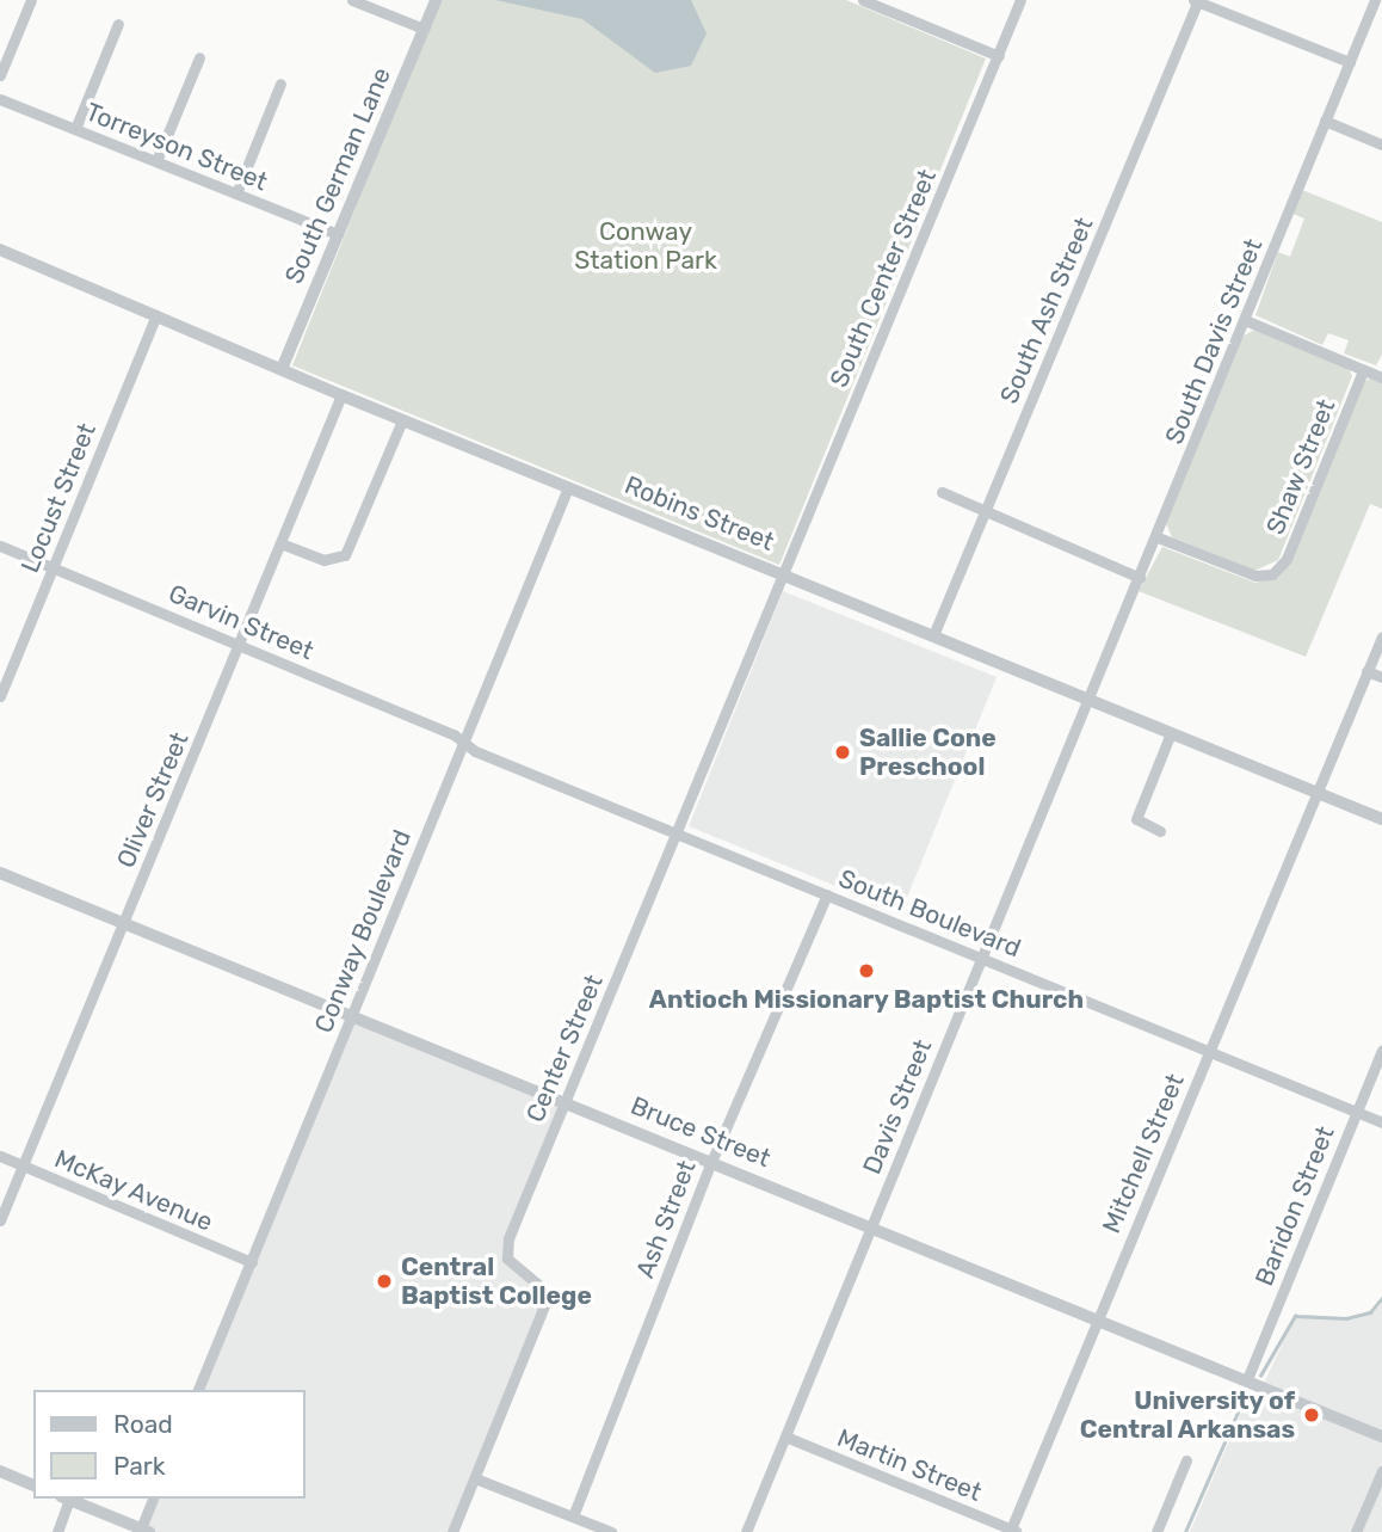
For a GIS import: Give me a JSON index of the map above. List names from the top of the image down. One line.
{"streets":{"street":["Torreyson Street","South German Lane","South Center Street","South Ash Street","South Davis Street","Shaw Street","Locust Street","Robins Street","Garvin Street","Oliver Street","South Boulevard","Conway Boulevard","Center Street","Davis Street","Bruce Street","Mitchell Street","McKay Avenue","Baridon Street","Ash Street","Martin Street"]},"crossings":[["Torreyson Street","South German Lane"],["South German Lane","Robins Street"],["South Center Street","Robins Street"],["South Center Street","Center Street"],["South Ash Street","Robins Street"],["South Davis Street","Shaw Street"],["South Davis Street","Robins Street"],["South Davis Street","Davis Street"],["Locust Street","Robins Street"],["Locust Street","Garvin Street"],["Robins Street","Oliver Street"],["Robins Street","Conway Boulevard"],["Robins Street","Center Street"],["Robins Street","Davis Street"],["Robins Street","Mitchell Street"],["Garvin Street","Oliver Street"],["Garvin Street","South Boulevard"],["Garvin Street","Conway Boulevard"],["Oliver Street","Bruce Street"],["Oliver Street","McKay Avenue"],["South Boulevard","Conway Boulevard"],["South Boulevard","Center Street"],["South Boulevard","Davis Street"],["South Boulevard","Mitchell Street"],["South Boulevard","Baridon Street"],["South Boulevard","Ash Street"],["Conway Boulevard","Bruce Street"],["Conway Boulevard","McKay Avenue"],["Center Street","Bruce Street"],["Davis Street","Bruce Street"],["Davis Street","Martin Street"],["Bruce Street","Mitchell Street"],["Bruce Street","Baridon Street"],["Bruce Street","Ash Street"],["Mitchell Street","Martin Street"]],"parks":["Conway Station Park"],"places":["Sallie Cone Preschool","Antioch Missionary Baptist Church","Central Baptist College","University of Central Arkansas"],"legend":["Road","Park"]}
